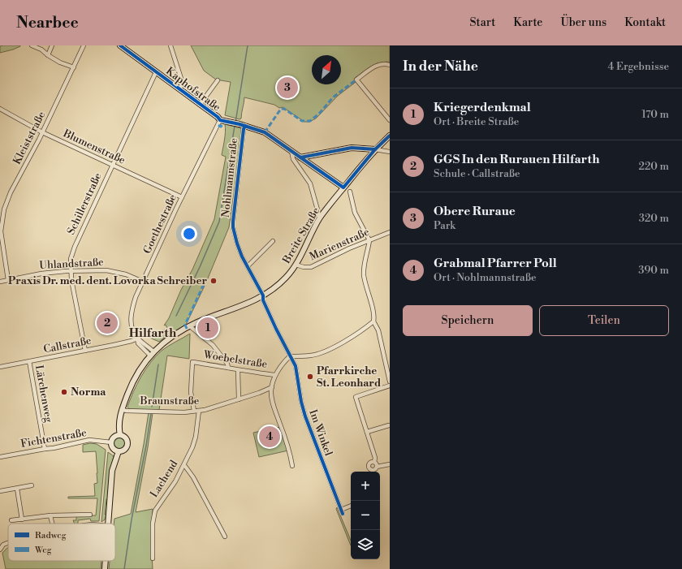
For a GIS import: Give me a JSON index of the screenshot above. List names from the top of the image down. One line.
{"streets":{"main road":["Kaphofstraße","Breite Straße"],"street":["Kleiststraße","Blumenstraße","Nohlmannstraße","Schillerstraße","Goethestraße","Marienstraße","Uhlandstraße","Callstraße","Woebelstraße","Lärchenweg","Braunstraße","Im Winkel","Fichtenstraße","Lachend"]},"crossings":[["Kaphofstraße","Nohlmannstraße"],["Kaphofstraße","Schillerstraße"],["Kaphofstraße","Goethestraße"],["Kaphofstraße","Breite Straße"],["Kleiststraße","Blumenstraße"],["Kleiststraße","Uhlandstraße"],["Blumenstraße","Schillerstraße"],["Blumenstraße","Goethestraße"],["Nohlmannstraße","Breite Straße"],["Nohlmannstraße","Im Winkel"],["Schillerstraße","Uhlandstraße"],["Schillerstraße","Callstraße"],["Goethestraße","Breite Straße"],["Goethestraße","Uhlandstraße"],["Goethestraße","Callstraße"],["Breite Straße","Marienstraße"],["Breite Straße","Braunstraße"],["Breite Straße","Fichtenstraße"],["Callstraße","Lärchenweg"],["Woebelstraße","Braunstraße"],["Lärchenweg","Fichtenstraße"],["Braunstraße","Lachend"]],"districts":["Hilfarth"],"places":["Praxis Dr. med. dent. Lovorka Schreiber","Pfarrkirche St. Leonhard","Norma"],"legend":["Radweg","Weg"],"north":"top right","page":{"header":"Nearbee","nav":["Start","Karte","Über uns","Kontakt"],"heading":["In der Nähe","4 Ergebnisse"],"pins":["3","2","1","4"],"list":[{"mark":"1","name":"Kriegerdenkmal","note":"Ort · Breite Straße","value":"170 m"},{"mark":"2","name":"GGS In den Rurauen Hilfarth","note":"Schule · Callstraße","value":"220 m"},{"mark":"3","name":"Obere Ruraue","note":"Park","value":"320 m"},{"mark":"4","name":"Grabmal Pfarrer Poll","note":"Ort · Nohlmannstraße","value":"390 m"}],"buttons":["Speichern","Teilen"],"map_buttons":["+","−"]}}
